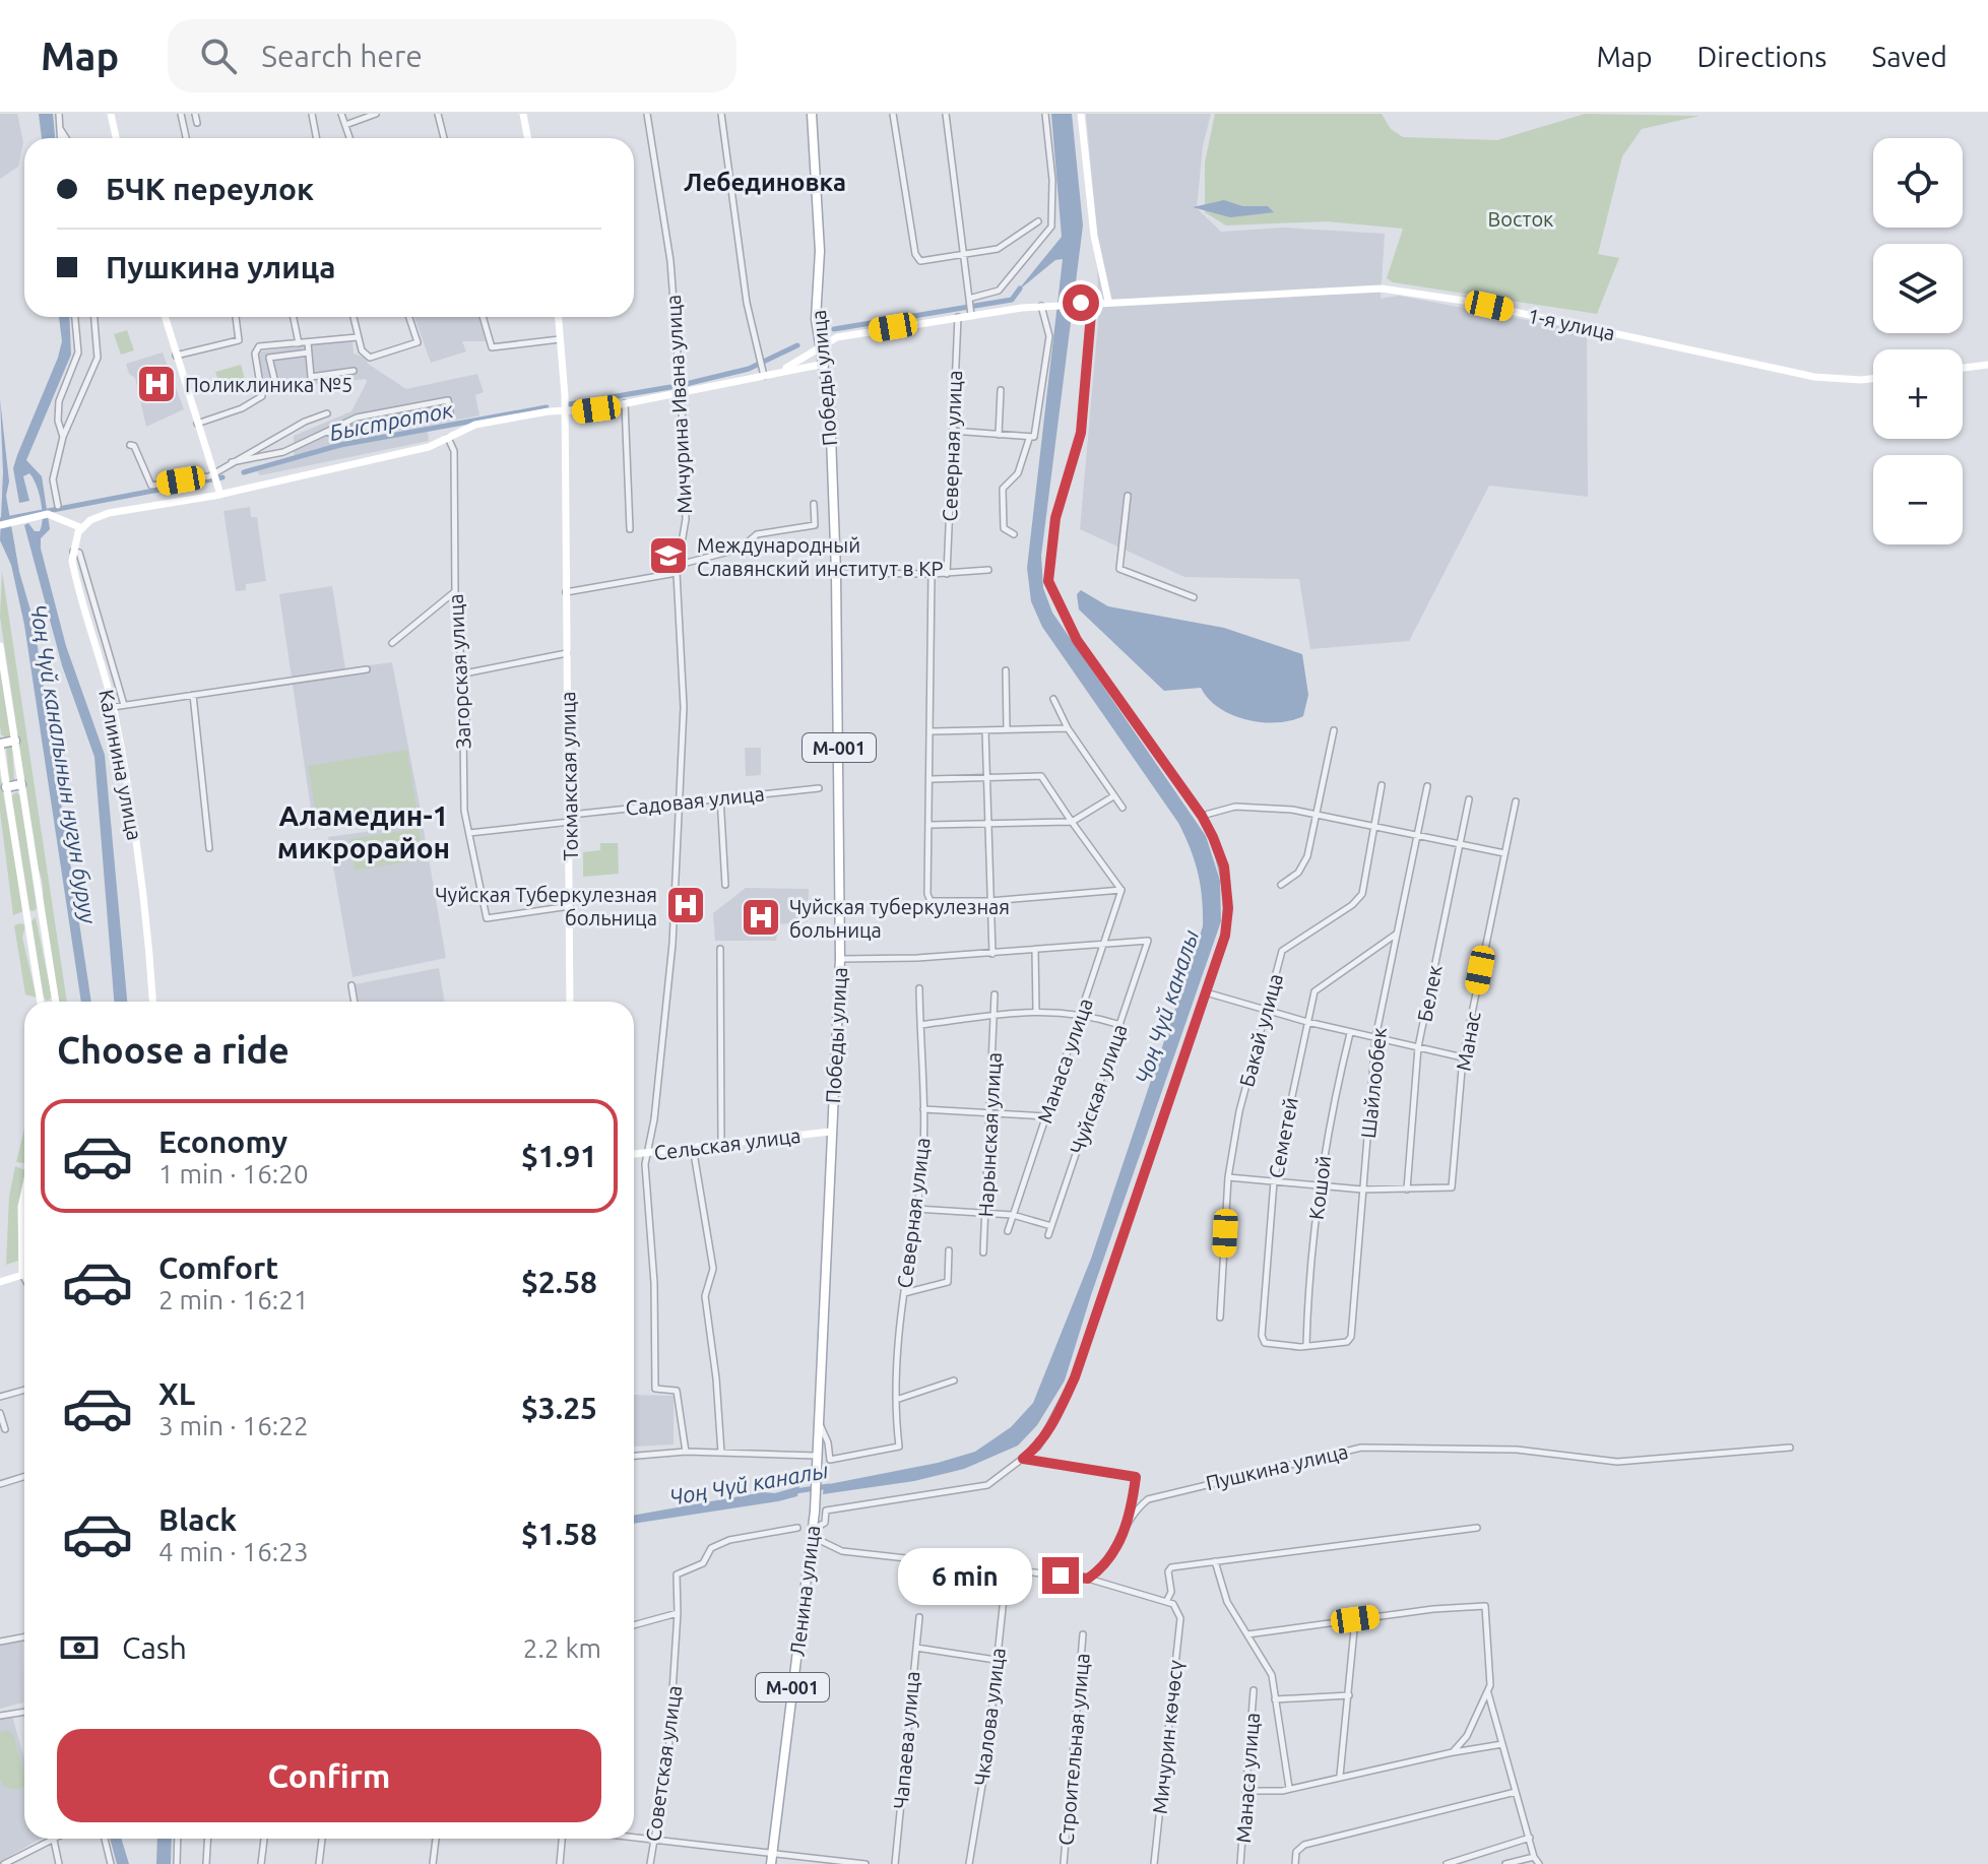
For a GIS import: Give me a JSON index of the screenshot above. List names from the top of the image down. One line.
{"streets":{"main road":["1-я улица","Победы улица","М-001","Калинина улица","Токмакская улица","Сельская улица","Ленина улица"],"street":["Мичурина Ивана улица","Северная улица","Загорская улица","Садовая улица","Белек","Бакай улица","Манас","Манаса улица","Шайлообек","Чуйская улица","Нарынская улица","Семетей","Кошой","Пушкина улица","Чкалова улица","Мичурин көчөсү","Чапаева улица","Строительная улица","Советская улица"]},"crossings":[["Победы улица","Северная улица"],["Победы улица","Сельская улица"],["Победы улица","Ленина улица"],["Мичурина Ивана улица","Садовая улица"],["Мичурина Ивана улица","Сельская улица"],["Загорская улица","Токмакская улица"],["Загорская улица","Садовая улица"],["Токмакская улица","Садовая улица"],["Белек","Манас"],["Манаса улица","Чуйская улица"],["Шайлообек","Семетей"],["Шайлообек","Кошой"],["Семетей","Кошой"],["Чкалова улица","Чапаева улица"]],"districts":["Лебединовка","Аламедин-1 микрорайон"],"water":["Быстроток","Чоң Чүй каналынын нугун буруу","Чоң Чүй каналы"],"parks":["Восток"],"places":{"hospital":["Поликлиника №5","Чуйская Туберкулезная больница","Чуйская туберкулезная больница"],"school or university":["Международный Славянский институт в КР"]},"page":{"header":"Map","search":"Search here","nav":["Map","Directions","Saved"],"map_buttons":["+","−"],"banner":["БЧК переулок","Пушкина улица"],"heading":"Choose a ride","list":[{"name":"Economy","note":"1 min · 16:20","value":"$1.91"},{"name":"Comfort","note":"2 min · 16:21","value":"$2.58"},{"name":"XL","note":"3 min · 16:22","value":"$3.25"},{"name":"Black","note":"4 min · 16:23","value":"$1.58"}],"bubble":"6 min","pay":["Cash","2.2 km"],"buttons":"Confirm"}}
